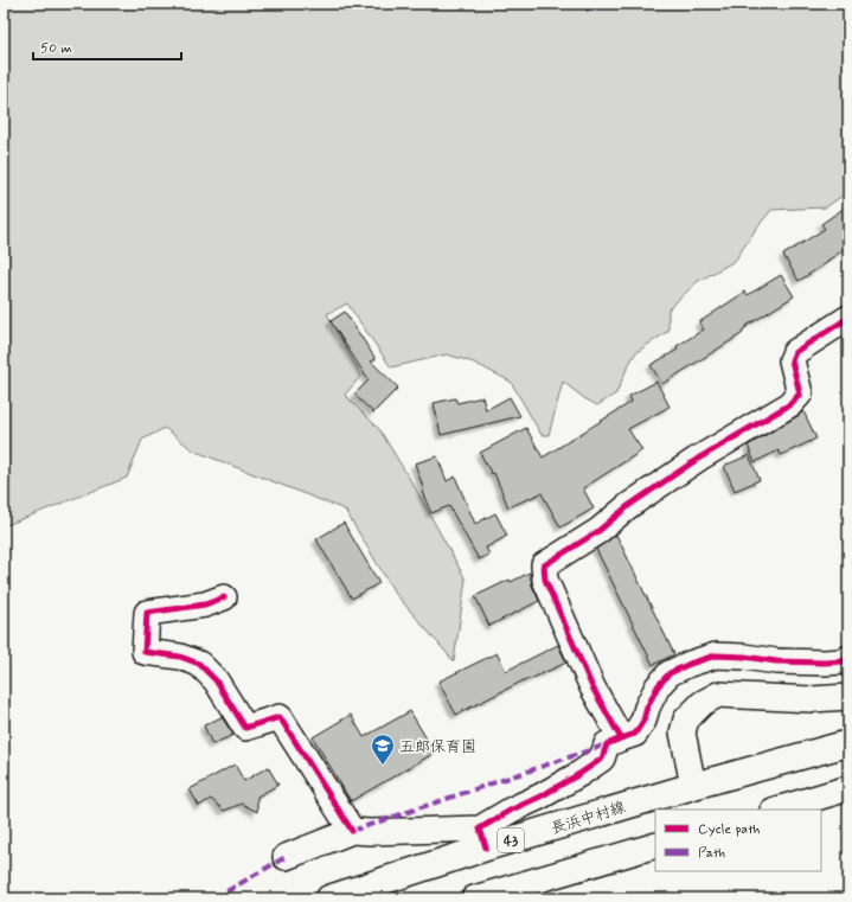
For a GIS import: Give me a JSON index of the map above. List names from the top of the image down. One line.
{"streets":{"main road":["長浜中村線","43"]},"places":{"school or university":["五郎保育園"]},"legend":["Cycle path","Path"],"scale_bar":"50 m"}
